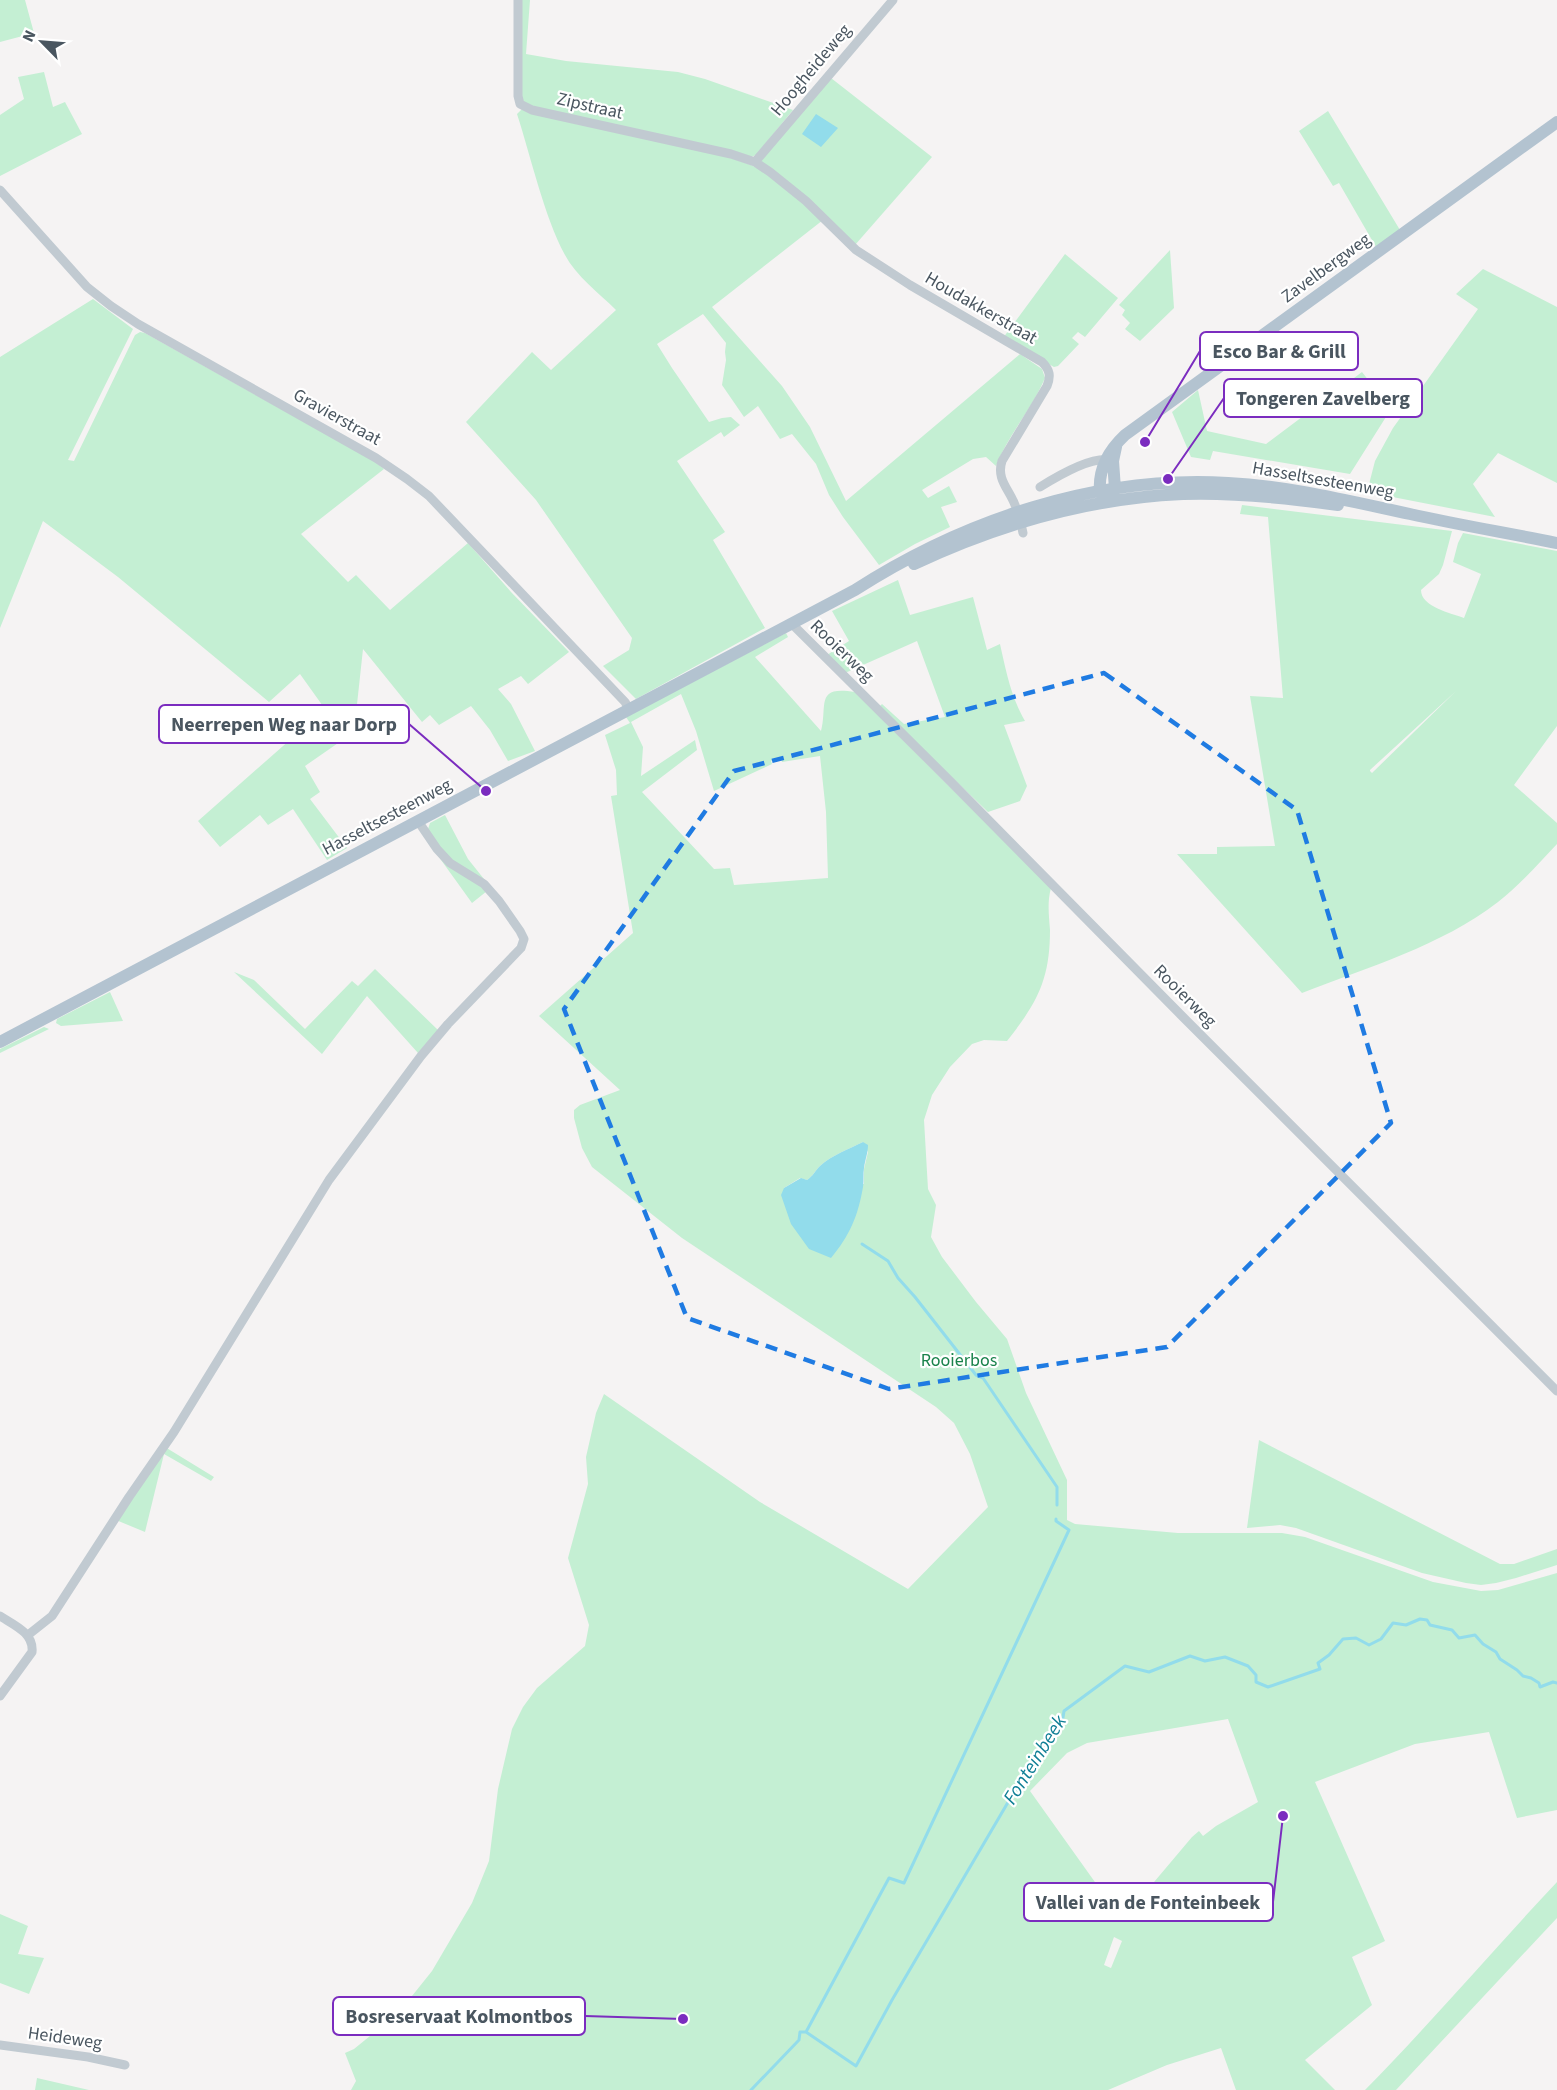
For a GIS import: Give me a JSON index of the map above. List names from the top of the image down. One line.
{"streets":{"main road":["Zavelbergweg","Hasseltsesteenweg"],"street":["Hoogheideweg","Zipstraat","Houdakkerstraat","Gravierstraat","Rooierweg","Heideweg"]},"crossings":[["Hoogheideweg","Zipstraat"],["Hoogheideweg","Houdakkerstraat"],["Zipstraat","Houdakkerstraat"],["Zavelbergweg","Hasseltsesteenweg"],["Houdakkerstraat","Hasseltsesteenweg"],["Gravierstraat","Hasseltsesteenweg"],["Hasseltsesteenweg","Rooierweg"]],"water":["Fonteinbeek"],"parks":["Rooierbos"],"places":["Esco Bar & Grill","Tongeren Zavelberg","Neerrepen Weg naar Dorp","Vallei van de Fonteinbeek","Bosreservaat Kolmontbos"],"north":"top left"}
